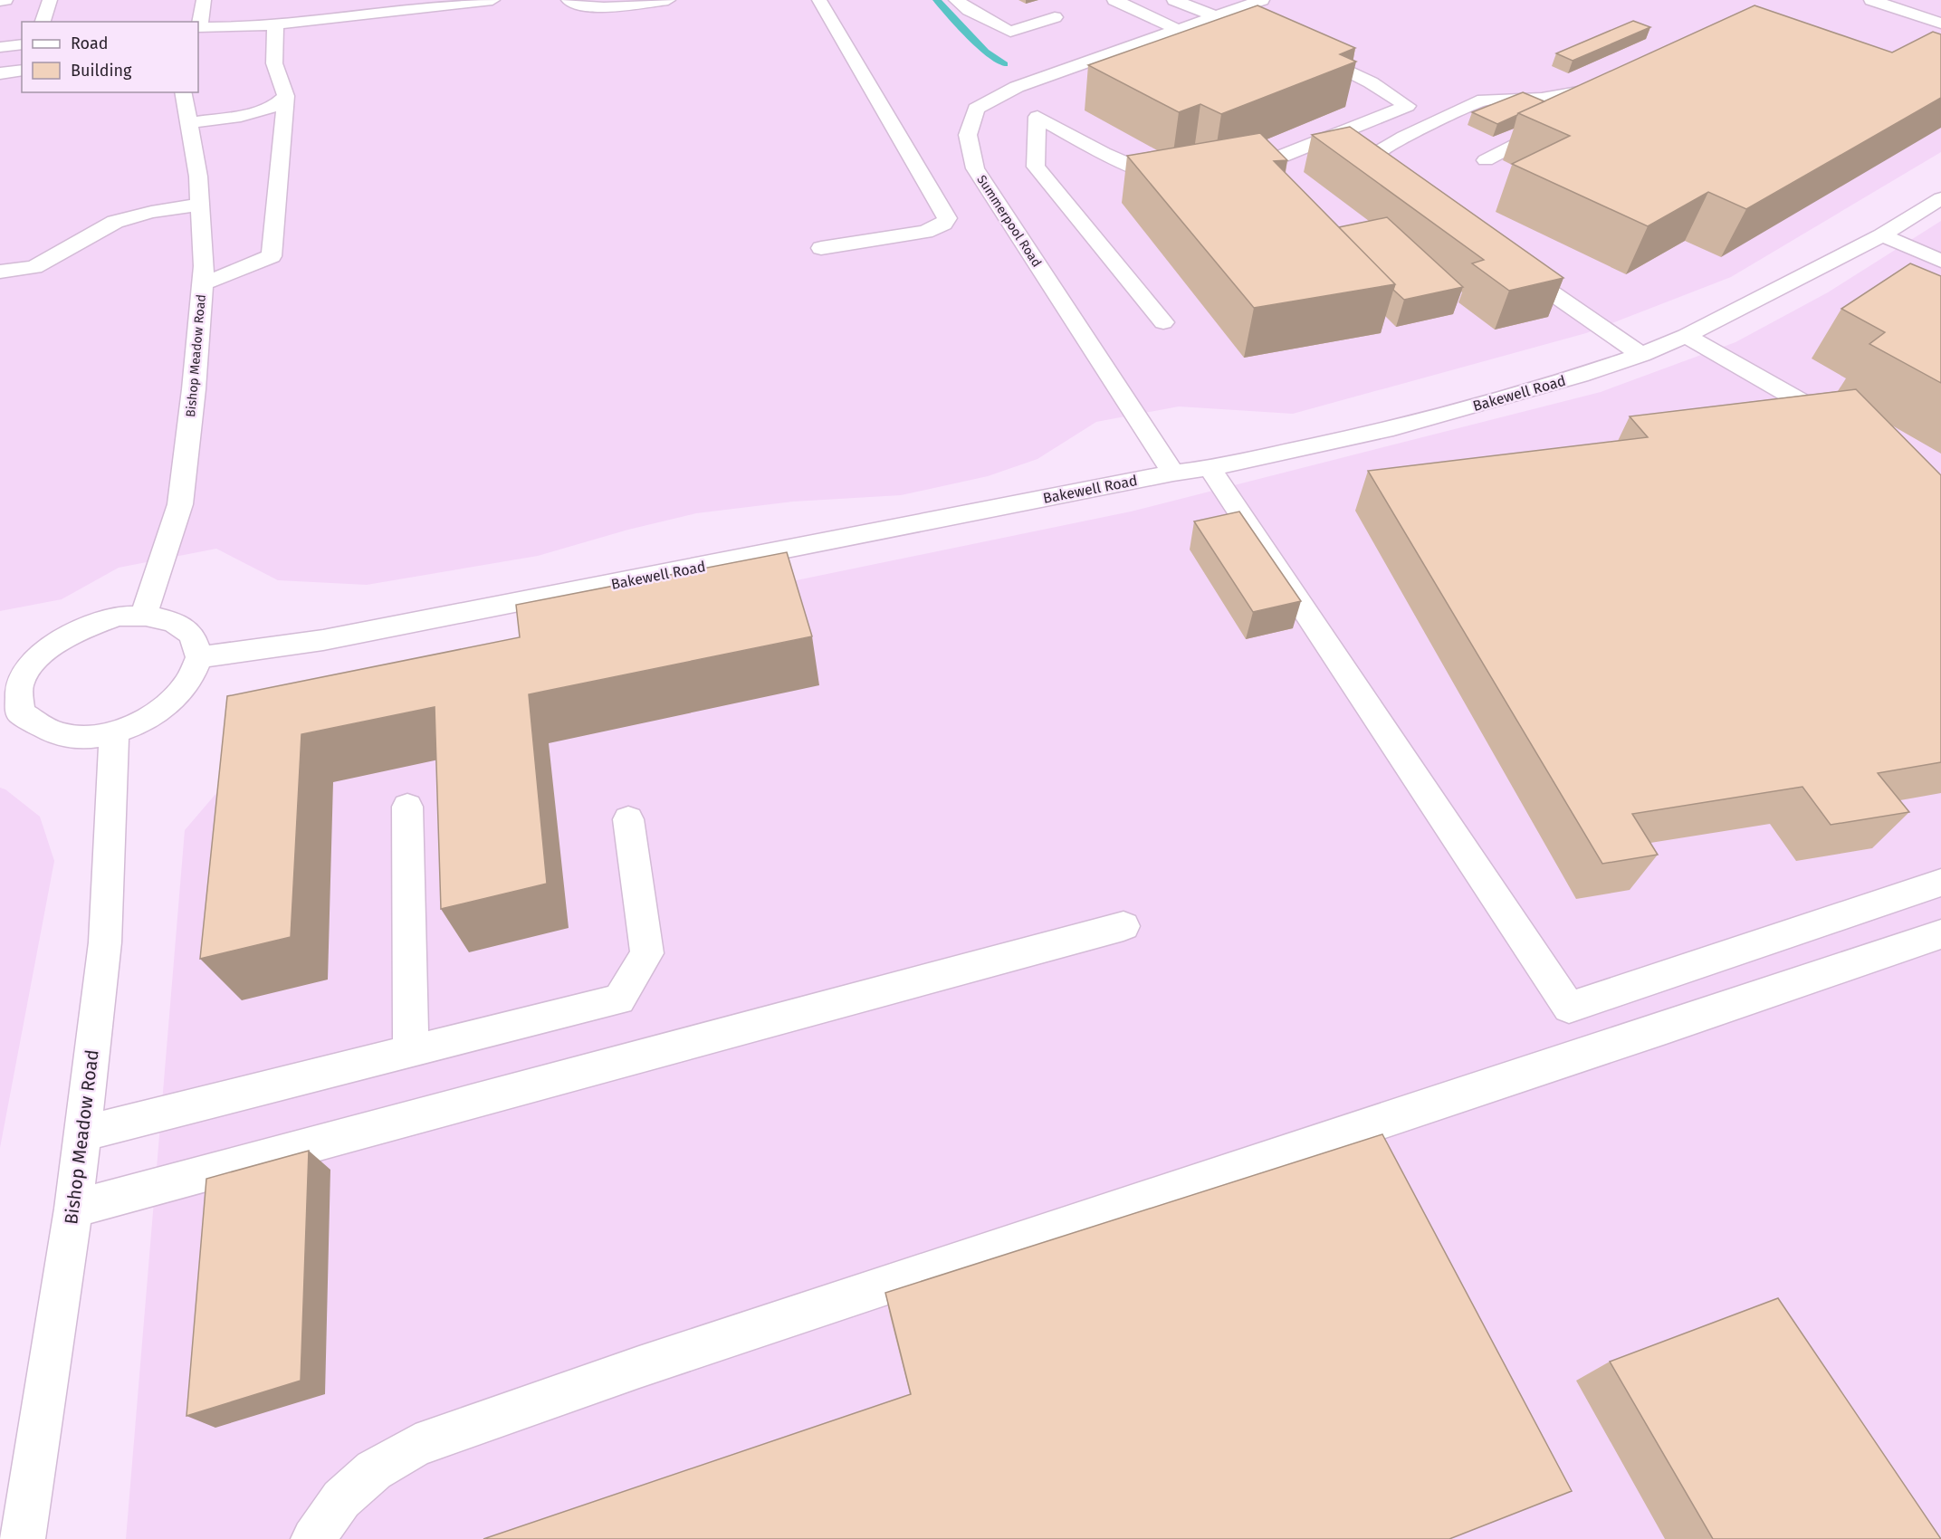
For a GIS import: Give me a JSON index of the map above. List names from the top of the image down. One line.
{"streets":{"street":["Summerpool Road","Bishop Meadow Road","Bakewell Road"]},"crossings":[["Summerpool Road","Bakewell Road"],["Bishop Meadow Road","Bakewell Road"]],"legend":["Road","Building"]}
